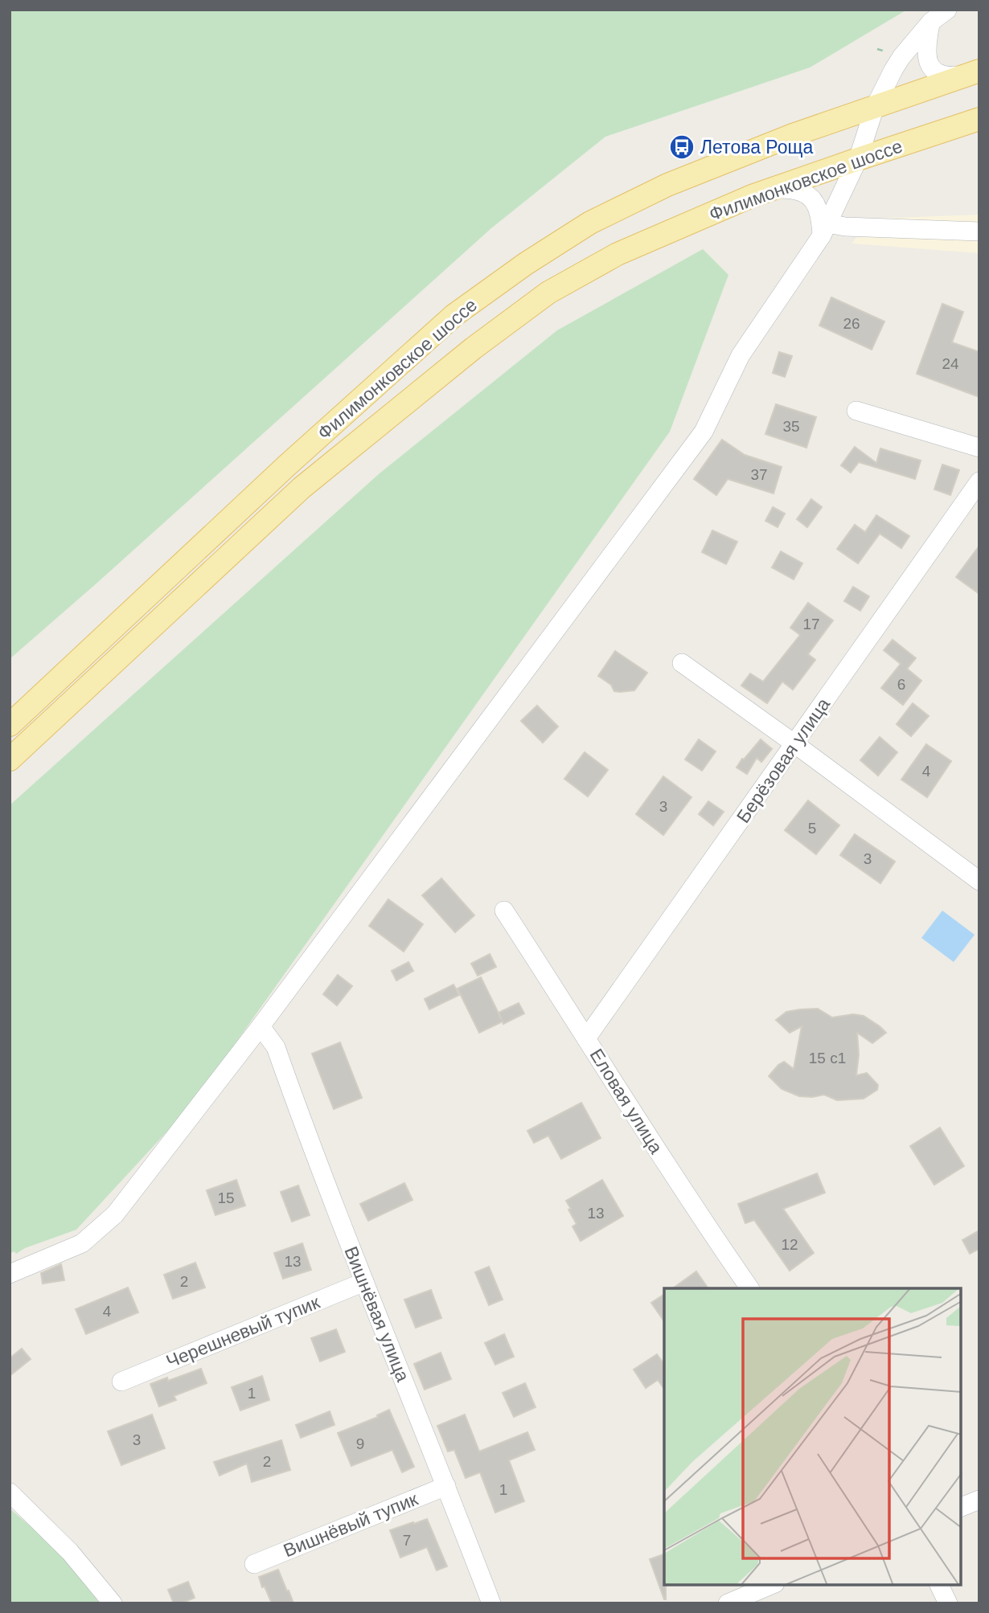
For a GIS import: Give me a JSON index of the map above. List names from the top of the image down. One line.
{"streets":{"main road":["Филимонковское шоссе"],"street":["Берёзовая улица","Еловая улица","Вишнёвая улица","Черешневый тупик","Вишнёвый тупик"]},"crossings":[["Берёзовая улица","Еловая улица"],["Вишнёвая улица","Черешневый тупик"],["Вишнёвая улица","Вишнёвый тупик"]],"places":{"bus stop":["Летова Роща"]},"house_numbers":["26","24","35","37","17","6","4","3","5","3","15 с1","15","13","12","13","2","4","1","3","9","2","1","7"]}
